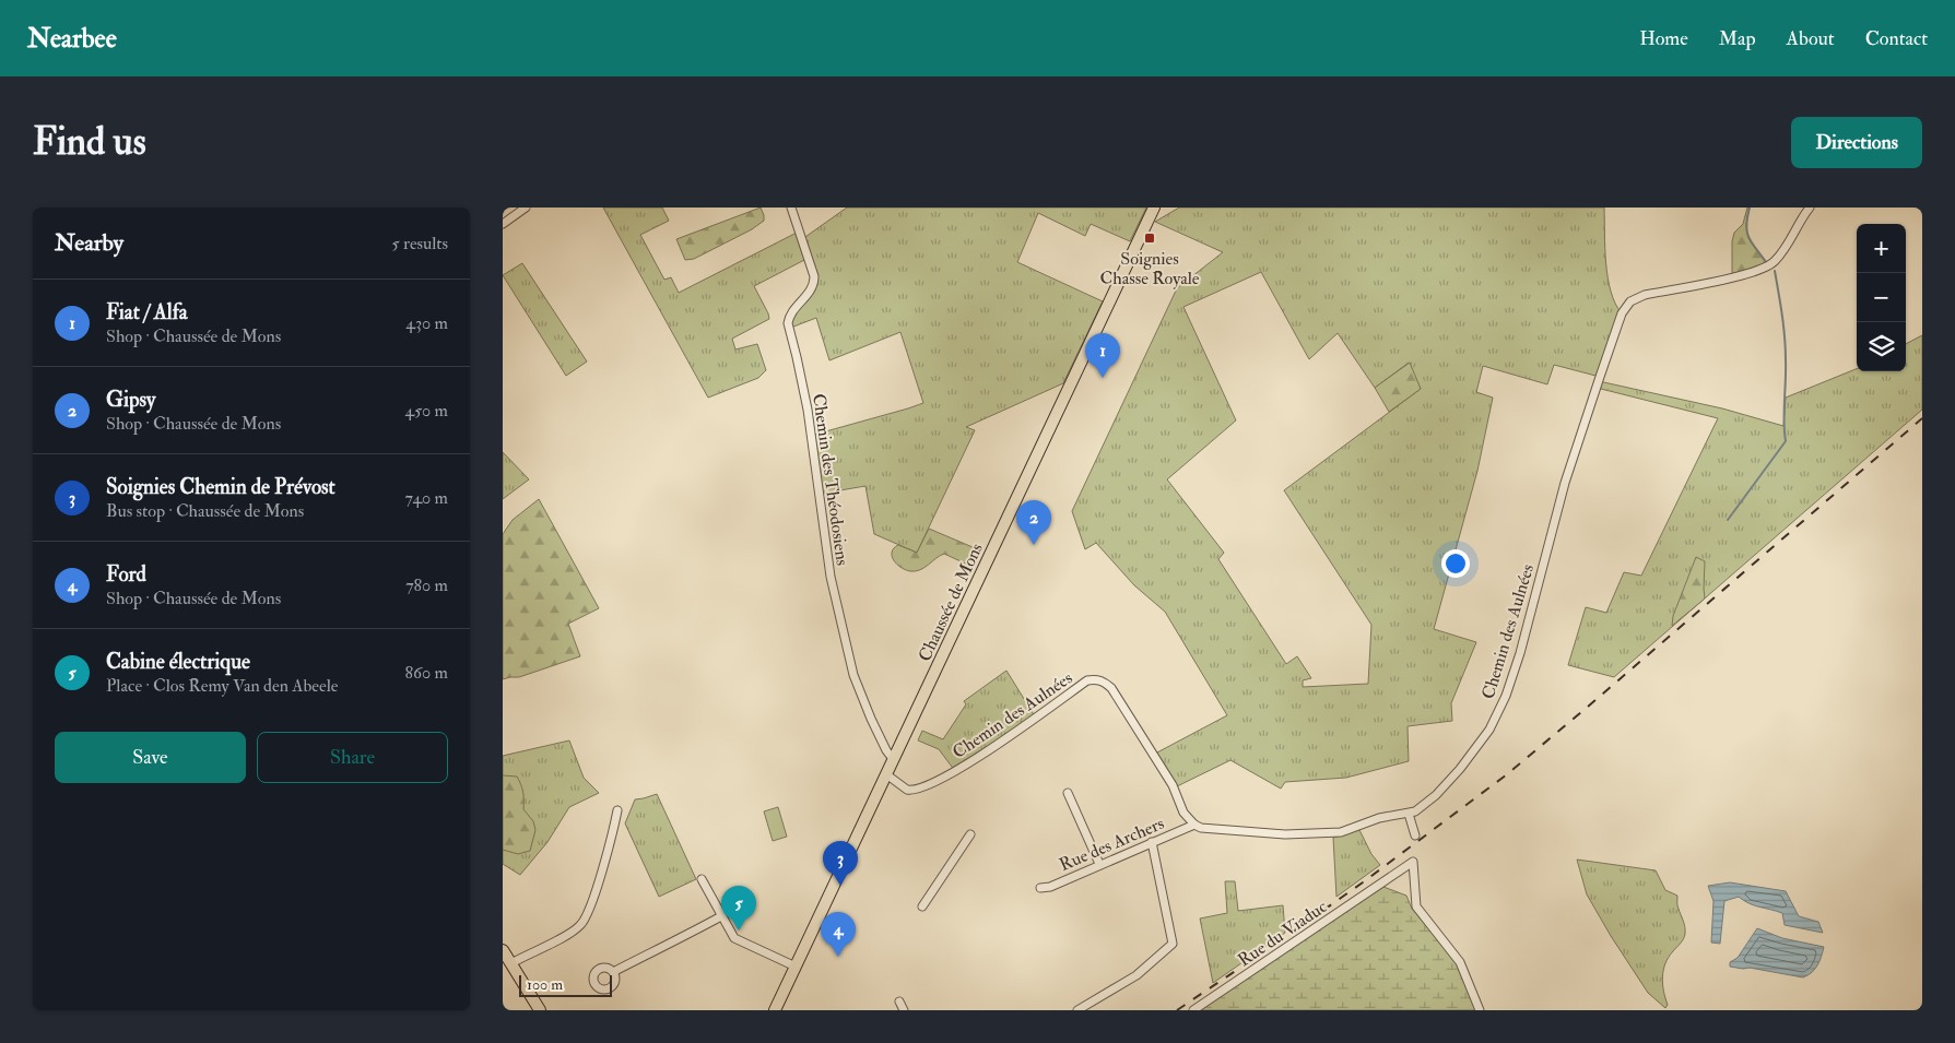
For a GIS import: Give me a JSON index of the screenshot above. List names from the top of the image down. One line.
{"streets":{"main road":["Chaussée de Mons"],"street":["Chemin des Théodosiens","Chemin des Aulnées","Rue des Archers","Rue du Viaduc"]},"crossings":[["Chemin des Théodosiens","Chaussée de Mons"],["Chaussée de Mons","Chemin des Aulnées"],["Chemin des Aulnées","Rue des Archers"]],"places":{"transit":["Soignies Chasse Royale"]},"scale_bar":"100 m","page":{"header":"Nearbee","nav":["Home","Map","About","Contact"],"buttons":["Directions",["Save","Share"]],"title":"Find us","heading":["Nearby","5 results"],"map_buttons":["+","−"],"list":[{"mark":"1","name":"Fiat / Alfa","note":"Shop · Chaussée de Mons","value":"430 m"},{"mark":"2","name":"Gipsy","note":"Shop · Chaussée de Mons","value":"450 m"},{"mark":"3","name":"Soignies Chemin de Prévost","note":"Bus stop · Chaussée de Mons","value":"740 m"},{"mark":"4","name":"Ford","note":"Shop · Chaussée de Mons","value":"780 m"},{"mark":"5","name":"Cabine électrique","note":"Place · Clos Remy Van den Abeele","value":"860 m"}],"pins":["1","2","3","5","4"],"scale":"100 m"}}
